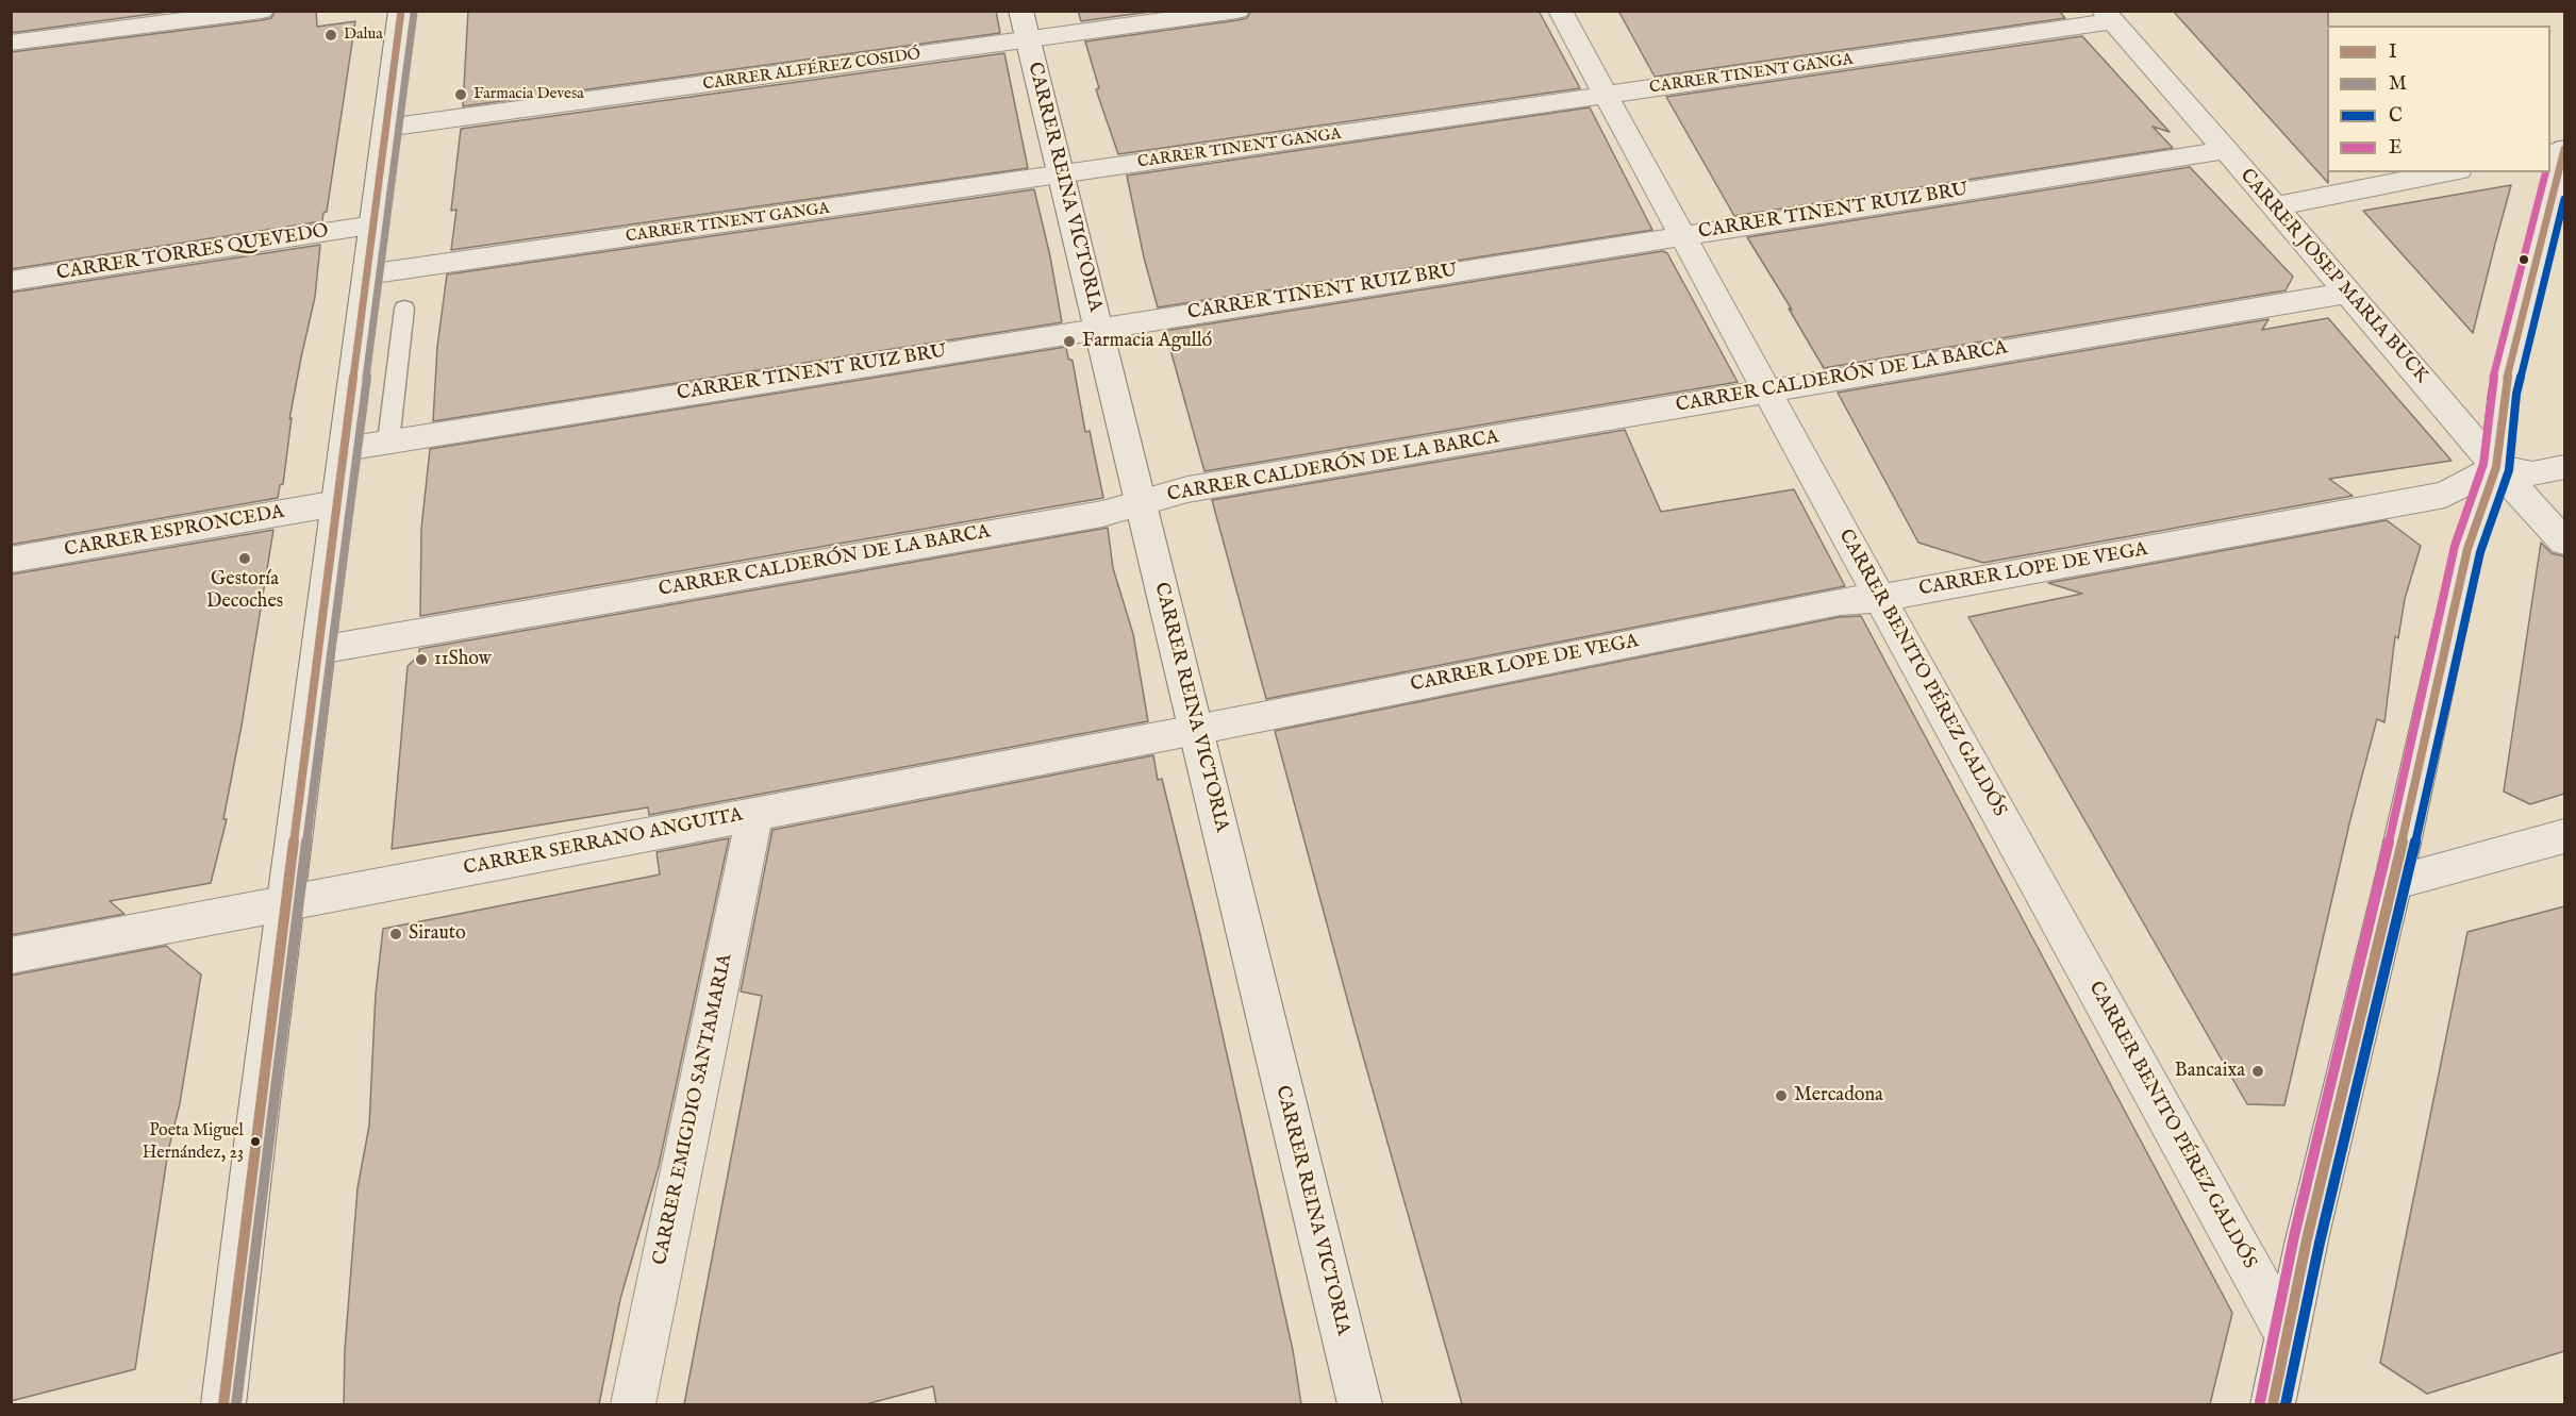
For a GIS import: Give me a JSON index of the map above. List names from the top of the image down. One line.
{"streets":{"street":["CARRER ALFÉREZ COSIDÓ","CARRER TINENT GANGA","CARRER REINA VICTORIA","CARRER TINENT RUIZ BRU","CARRER TORRES QUEVEDO","CARRER JOSEP MARIA BUCK","CARRER CALDERÓN DE LA BARCA","CARRER ESPRONCEDA","CARRER LOPE DE VEGA","CARRER BENITO PÉREZ GALDÓS","CARRER SERRANO ANGUITA","CARRER EMIGDIO SANTAMARIA"]},"crossings":[["CARRER ALFÉREZ COSIDÓ","CARRER REINA VICTORIA"],["CARRER TINENT GANGA","CARRER REINA VICTORIA"],["CARRER TINENT GANGA","CARRER JOSEP MARIA BUCK"],["CARRER TINENT GANGA","CARRER BENITO PÉREZ GALDÓS"],["CARRER REINA VICTORIA","CARRER TINENT RUIZ BRU"],["CARRER REINA VICTORIA","CARRER CALDERÓN DE LA BARCA"],["CARRER REINA VICTORIA","CARRER LOPE DE VEGA"],["CARRER REINA VICTORIA","CARRER SERRANO ANGUITA"],["CARRER TINENT RUIZ BRU","CARRER JOSEP MARIA BUCK"],["CARRER TINENT RUIZ BRU","CARRER BENITO PÉREZ GALDÓS"],["CARRER JOSEP MARIA BUCK","CARRER CALDERÓN DE LA BARCA"],["CARRER JOSEP MARIA BUCK","CARRER LOPE DE VEGA"],["CARRER CALDERÓN DE LA BARCA","CARRER BENITO PÉREZ GALDÓS"],["CARRER LOPE DE VEGA","CARRER BENITO PÉREZ GALDÓS"],["CARRER LOPE DE VEGA","CARRER SERRANO ANGUITA"],["CARRER SERRANO ANGUITA","CARRER EMIGDIO SANTAMARIA"]],"places":["Dalua","Farmacia Devesa","Farmacia Agulló","Gestoría Decoches","11Show","Sirauto","Bancaixa","Mercadona","Poeta Miguel Hernández, 23"],"lines":["transit line I","transit line M","transit line E","transit line C"],"legend":["I","M","C","E"]}
